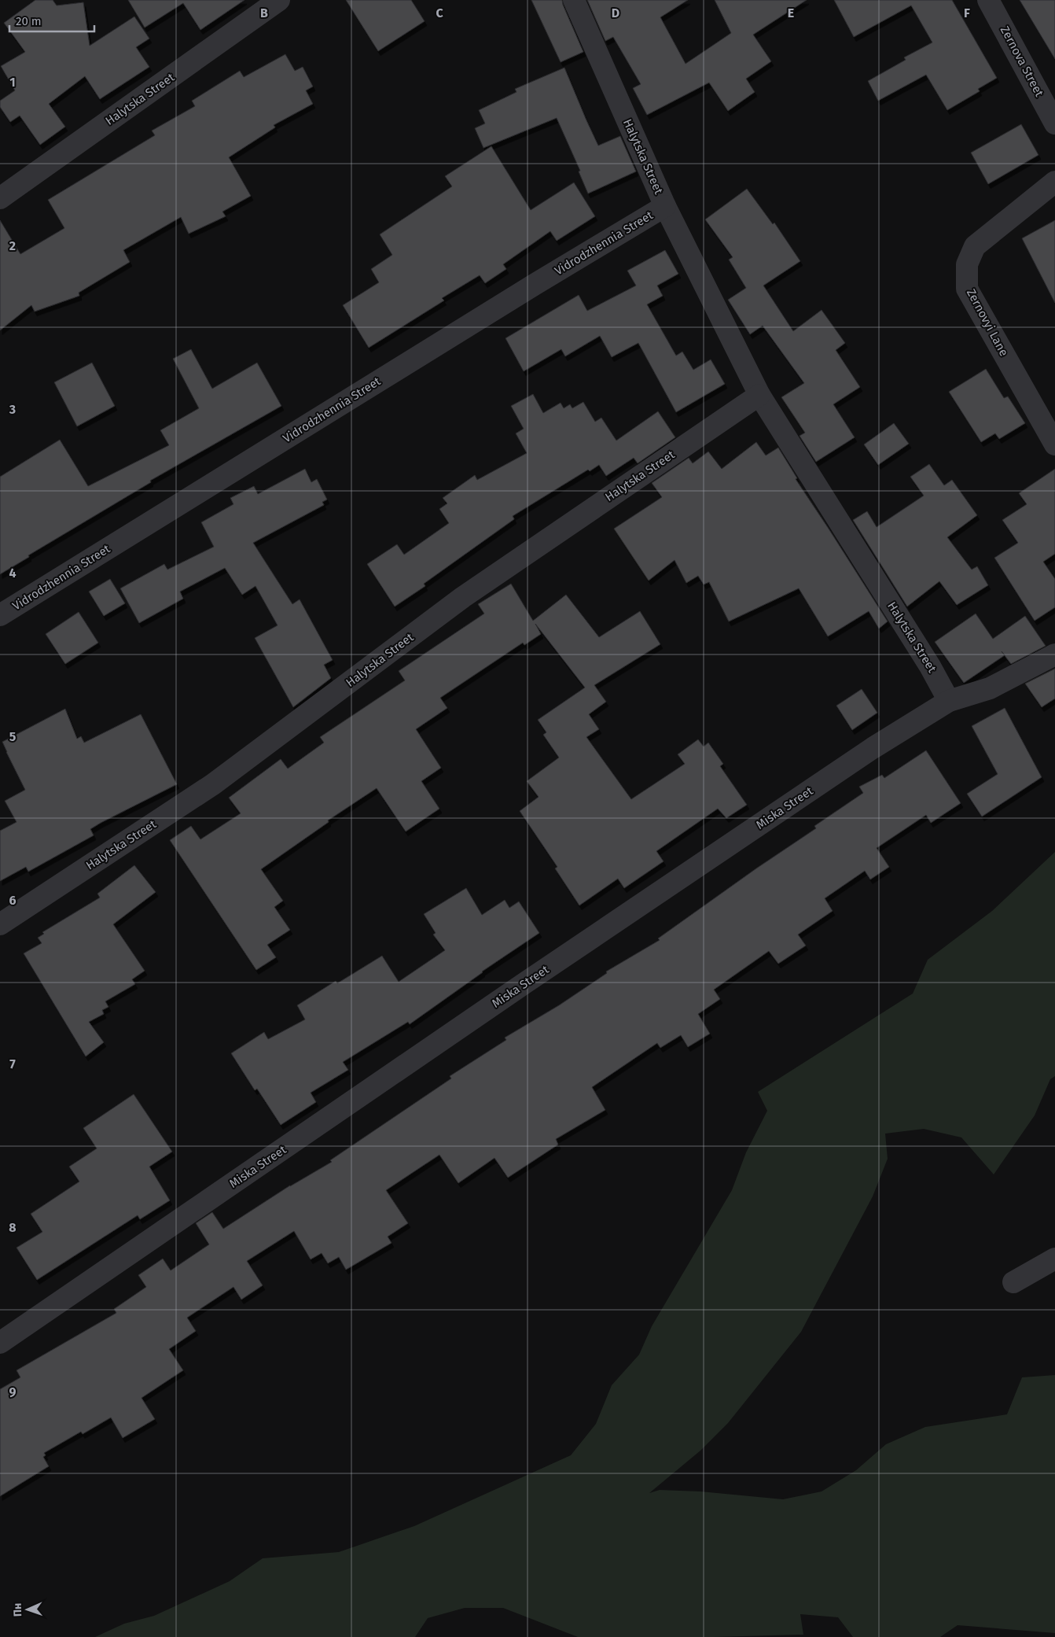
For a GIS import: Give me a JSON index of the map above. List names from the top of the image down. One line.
{"streets":{"street":["Zernova Street","Halytska Street","Vidrodzhennia Street","Zernovyi Lane","Miska Street"]},"crossings":[["Halytska Street","Vidrodzhennia Street"],["Halytska Street","Miska Street"]],"scale_bar":"20 m","north":"left","grid":{"columns":["B","C","D","E","F"],"rows":["1","2","3","4","5","6","7","8","9"]}}
